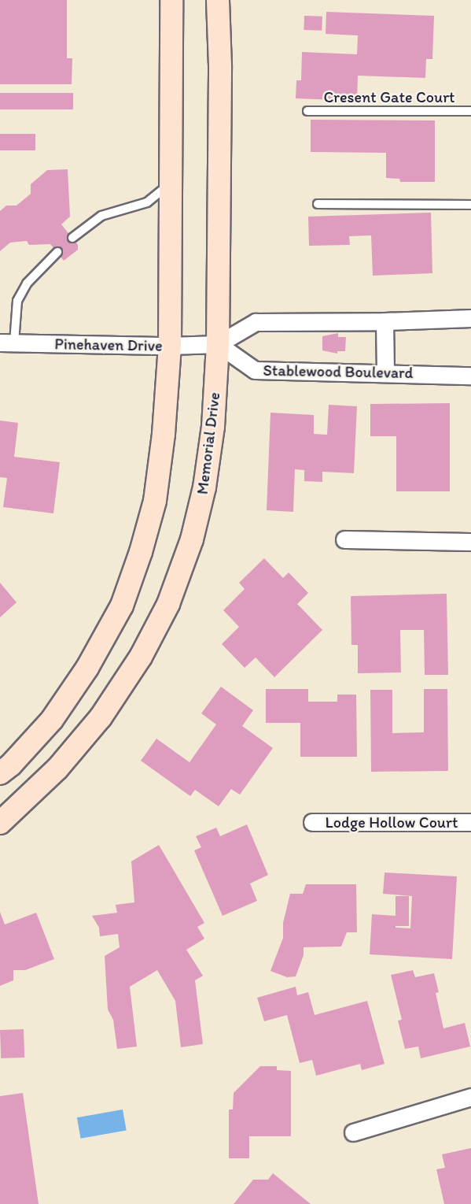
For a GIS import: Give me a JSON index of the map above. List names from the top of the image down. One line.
{"streets":{"main road":["Memorial Drive"],"street":["Pinehaven Drive","Stablewood Boulevard","Lodge Hollow Court"],"lane":["Cresent Gate Court"]},"crossings":[["Pinehaven Drive","Stablewood Boulevard"],["Pinehaven Drive","Memorial Drive"],["Stablewood Boulevard","Memorial Drive"]]}
